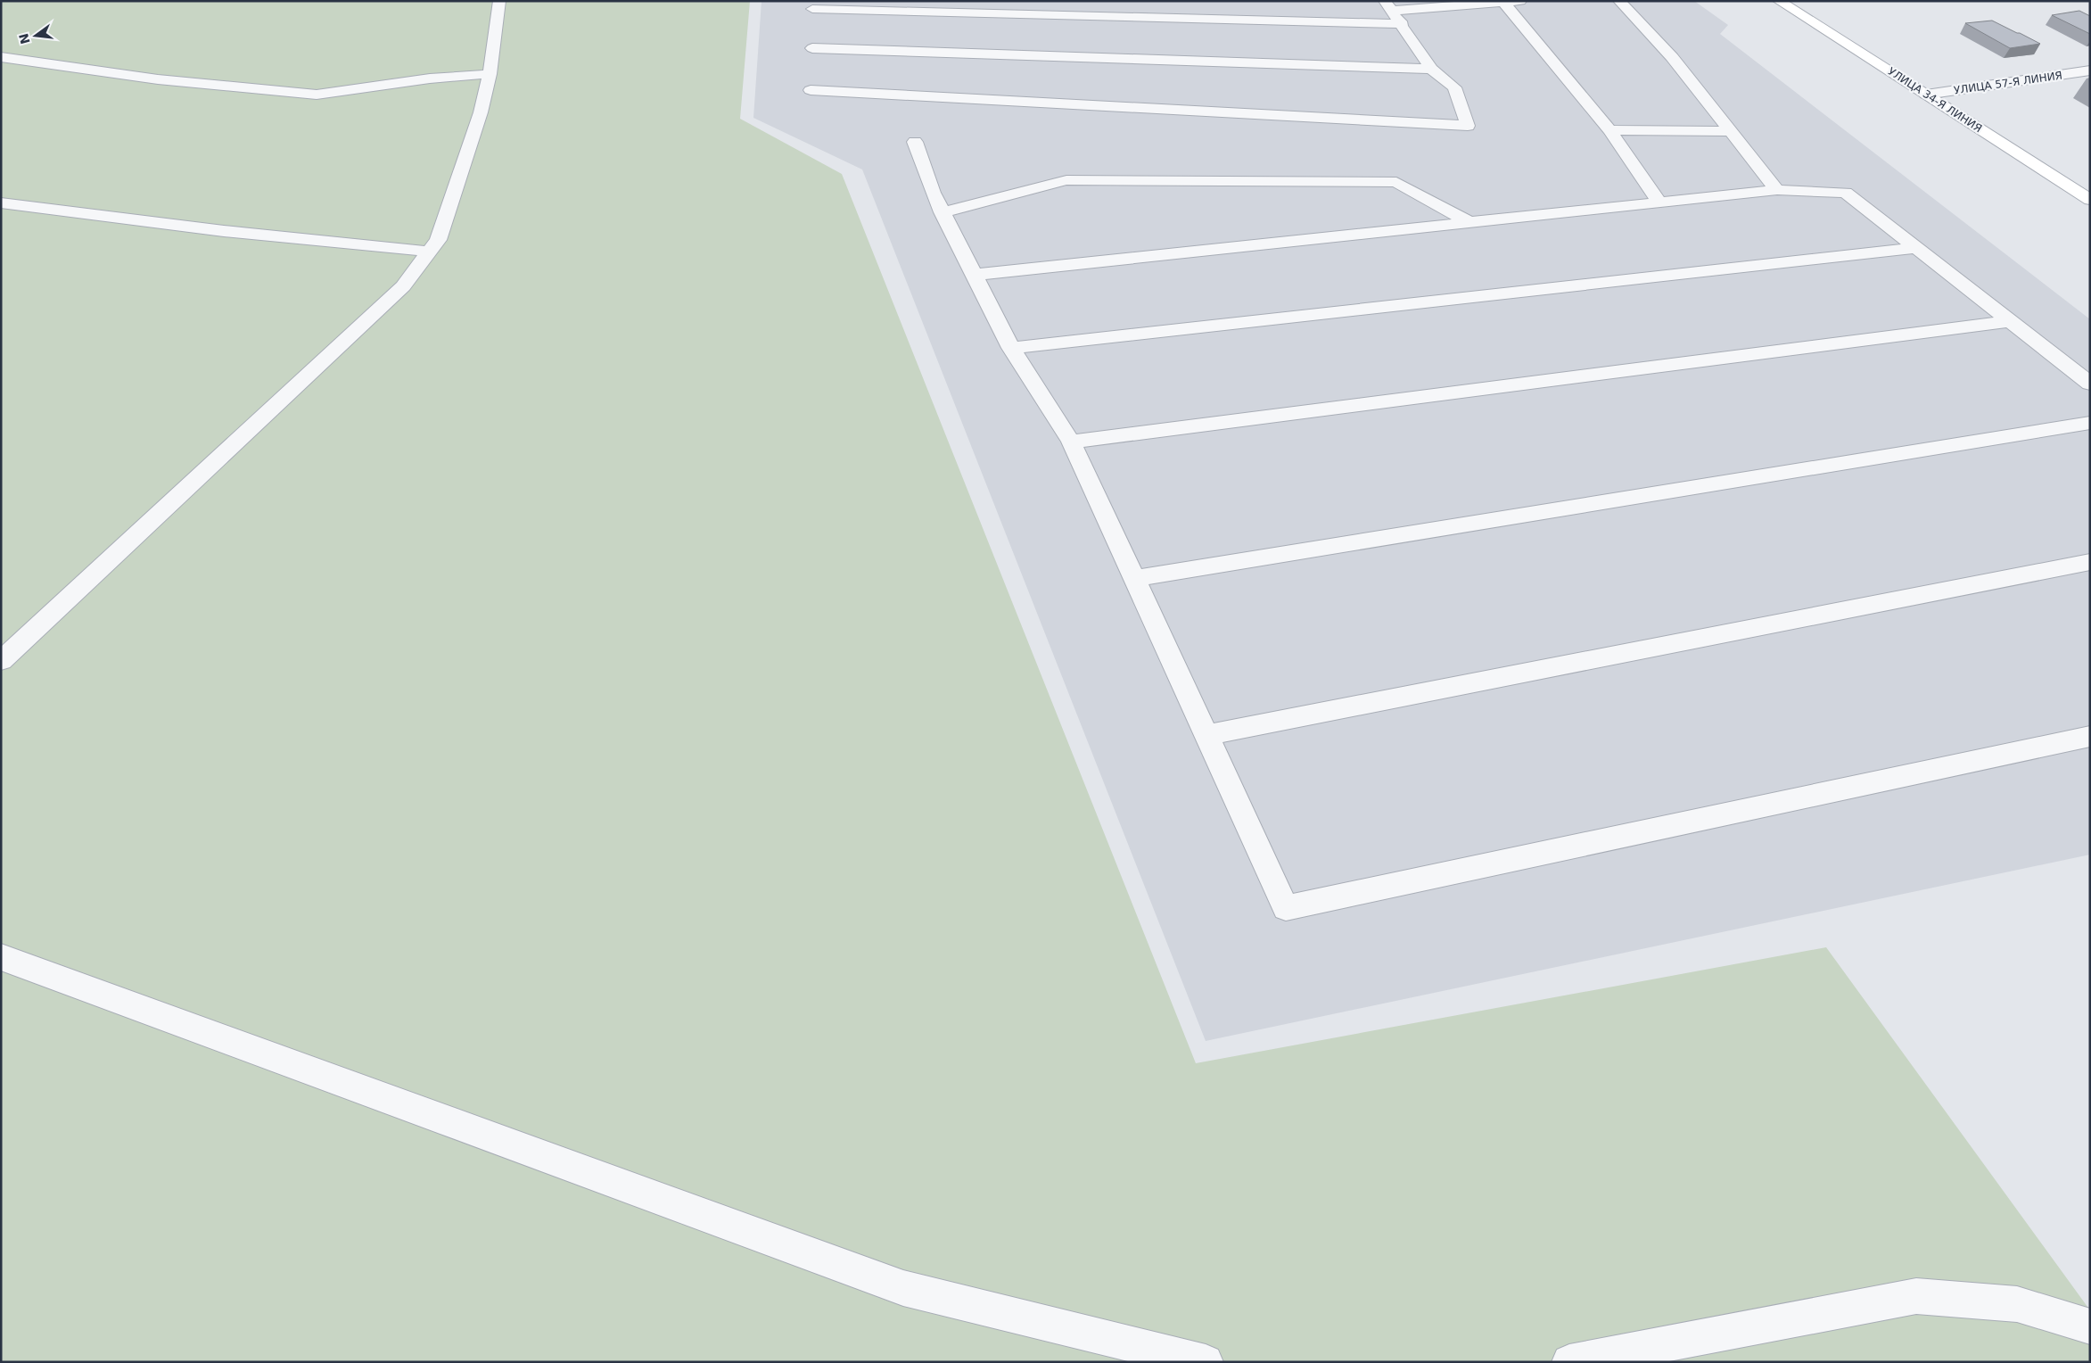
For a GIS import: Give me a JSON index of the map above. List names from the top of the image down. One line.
{"streets":{"main road":["УЛИЦА 34-Я ЛИНИЯ"],"street":["УЛИЦА 57-Я ЛИНИЯ"]},"crossings":[["УЛИЦА 57-Я ЛИНИЯ","УЛИЦА 34-Я ЛИНИЯ"]],"north":"left"}
